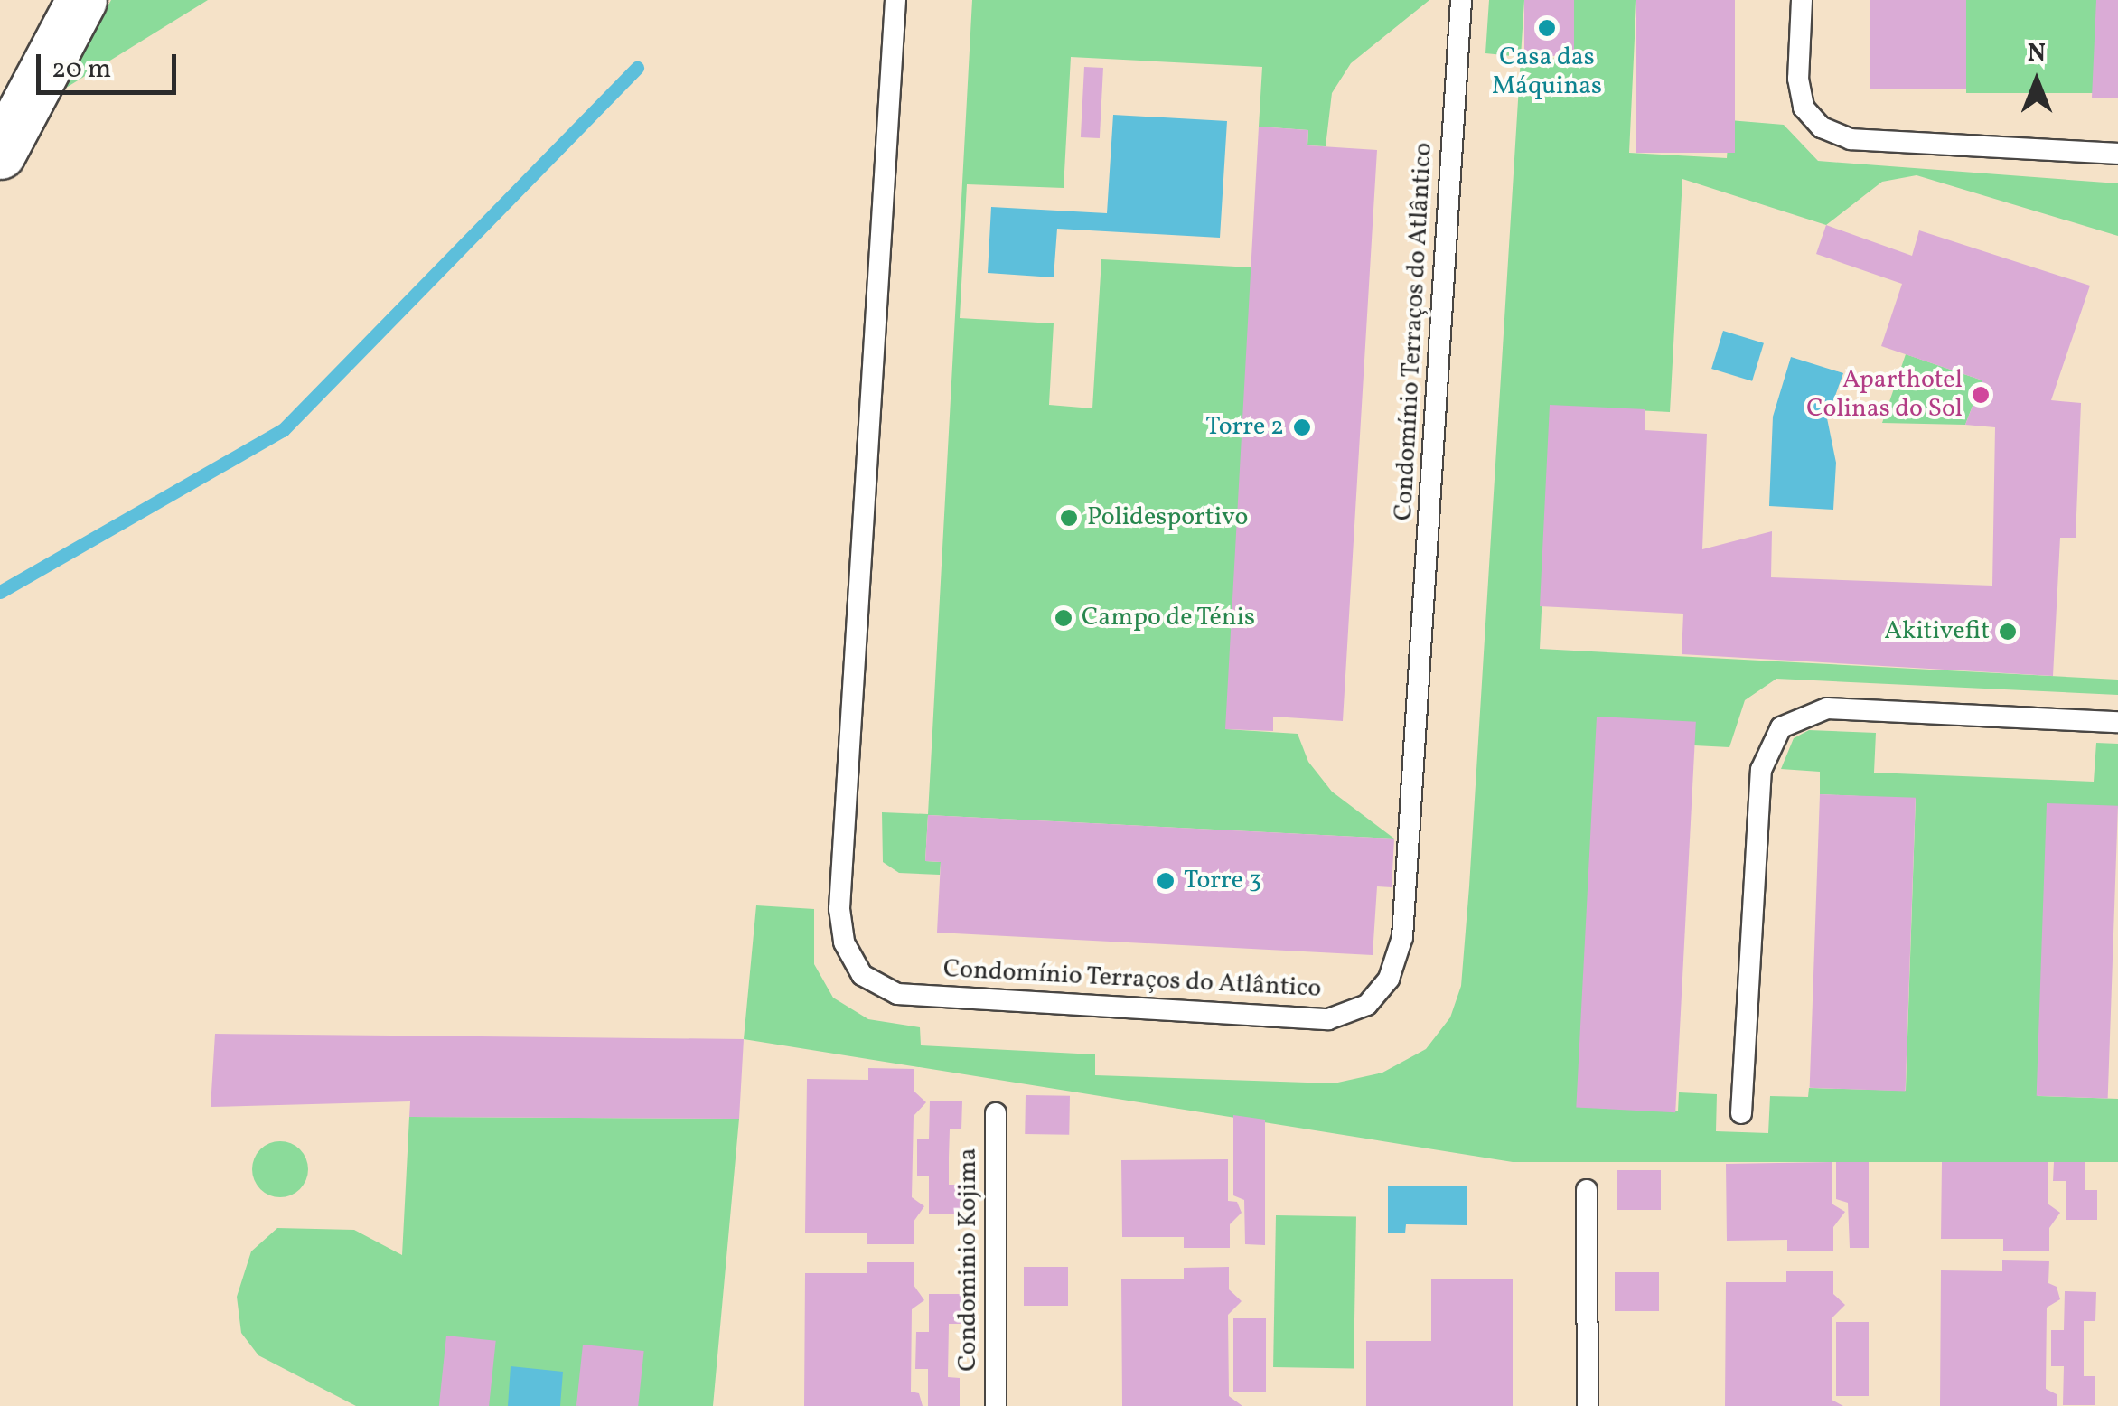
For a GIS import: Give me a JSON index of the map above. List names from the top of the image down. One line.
{"streets":{"lane":["Condomínio Terraços do Atlântico","Condominio Kojima"]},"places":["Casa das Máquinas","Aparthotel Colinas do Sol","Torre 2","Polidesportivo","Campo de Ténis","Akitivefit","Torre 3"],"scale_bar":"20 m","north":"top"}
